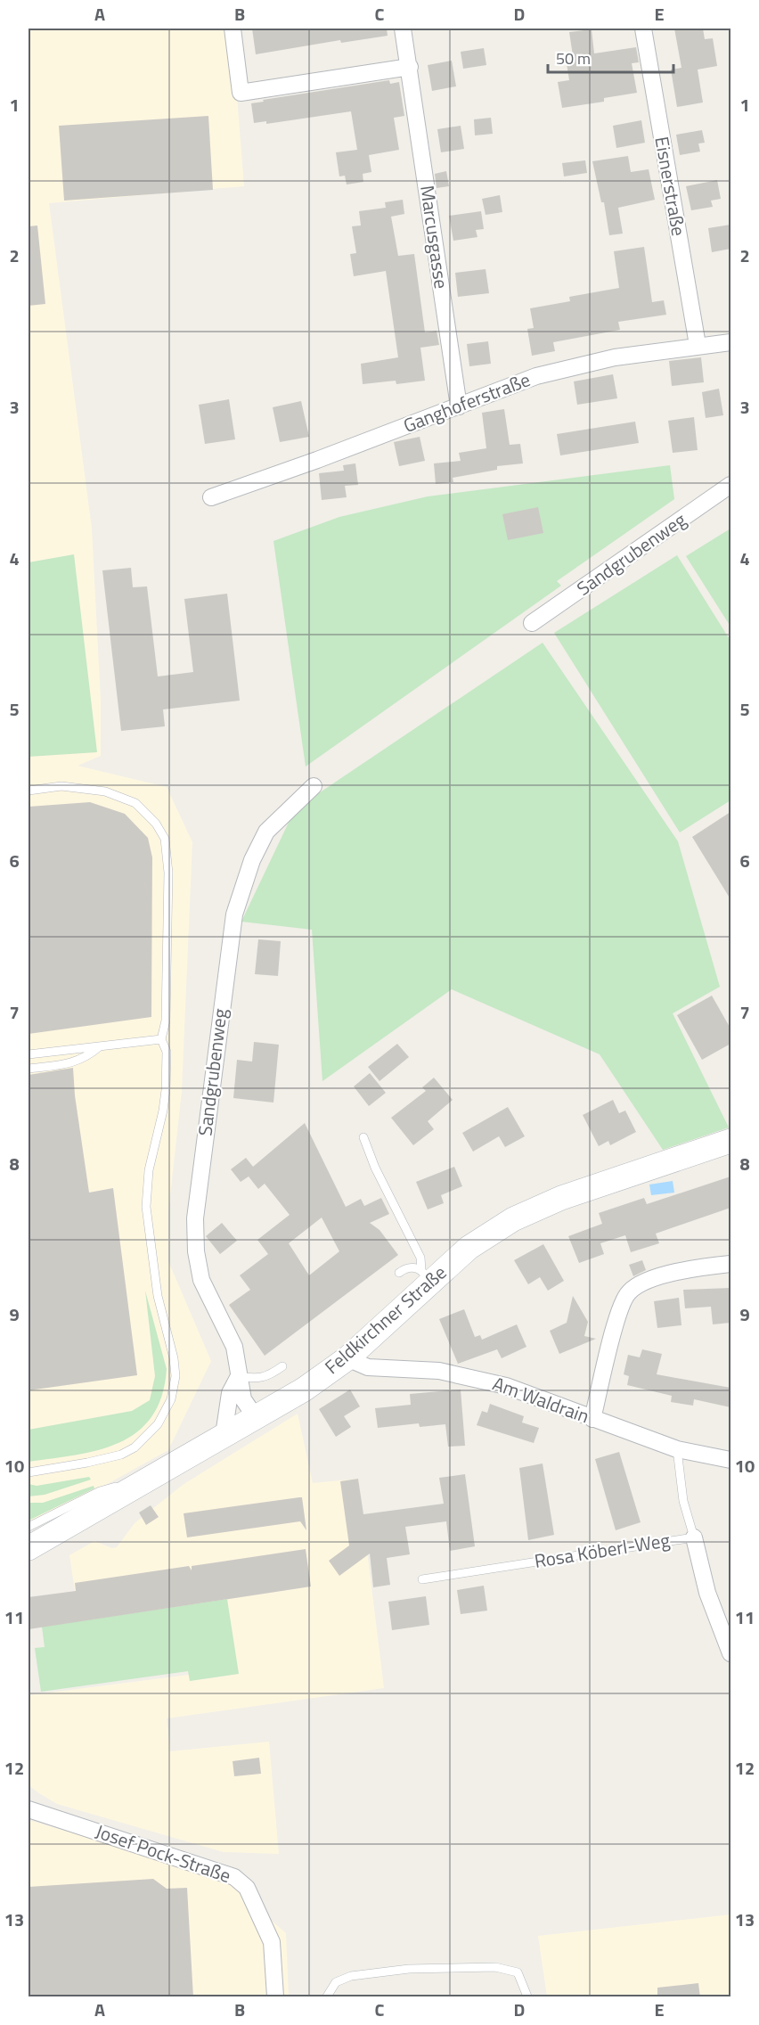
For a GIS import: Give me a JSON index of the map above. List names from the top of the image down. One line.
{"streets":{"street":["Eisnerstraße","Marcusgasse","Ganghoferstraße","Sandgrubenweg","Feldkirchner Straße","Am Waldrain","Josef Pock-Straße"],"lane":["Rosa Köberl-Weg"]},"crossings":[["Eisnerstraße","Ganghoferstraße"],["Marcusgasse","Ganghoferstraße"],["Sandgrubenweg","Feldkirchner Straße"],["Feldkirchner Straße","Am Waldrain"],["Am Waldrain","Rosa Köberl-Weg"]],"scale_bar":"50 m","grid":{"columns":["A","B","C","D","E"],"rows":["1","2","3","4","5","6","7","8","9","10","11","12","13"]}}
